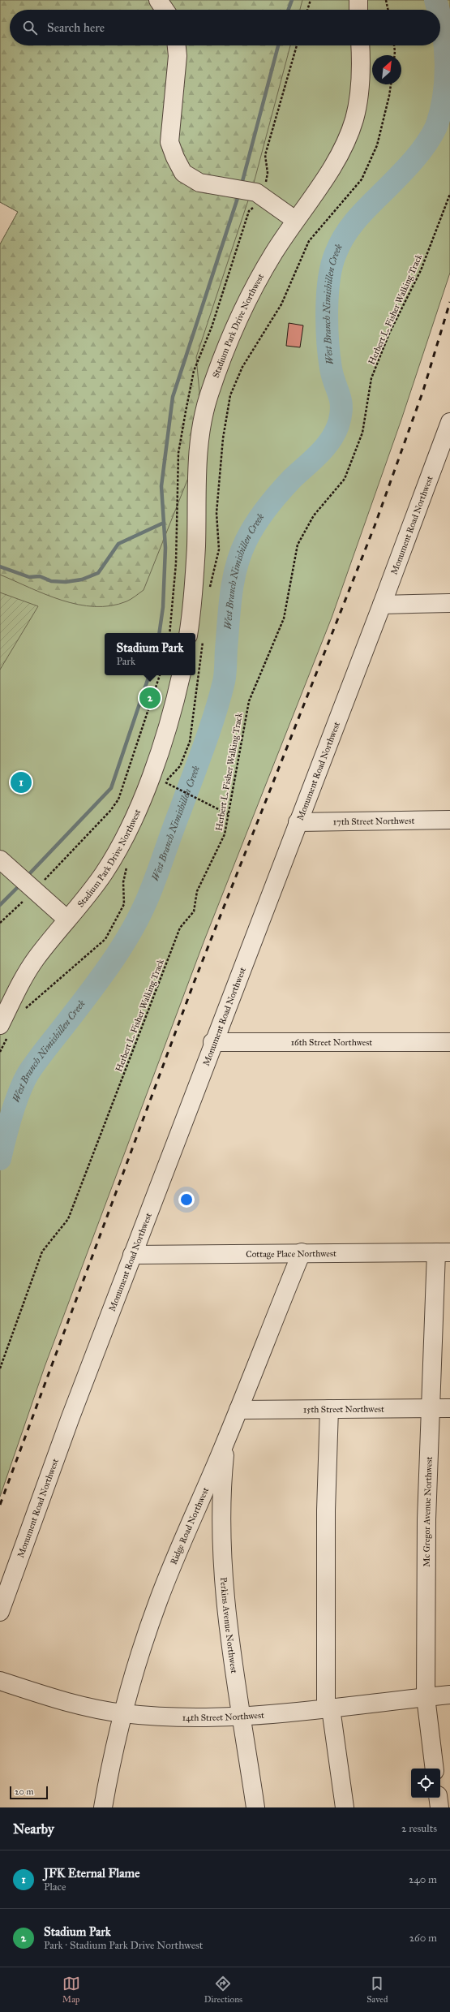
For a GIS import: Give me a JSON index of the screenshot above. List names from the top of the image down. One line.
{"streets":{"street":["Stadium Park Drive Northwest","Monument Road Northwest","17th Street Northwest","16th Street Northwest","Cottage Place Northwest","15th Street Northwest","Mc Gregor Avenue Northwest","Ridge Road Northwest","Perkins Avenue Northwest","14th Street Northwest"],"path":["Herbert L. Fisher Walking Track"]},"crossings":[["Monument Road Northwest","17th Street Northwest"],["Monument Road Northwest","16th Street Northwest"],["Monument Road Northwest","Cottage Place Northwest"],["Cottage Place Northwest","Mc Gregor Avenue Northwest"],["Cottage Place Northwest","Ridge Road Northwest"],["15th Street Northwest","Mc Gregor Avenue Northwest"],["15th Street Northwest","Ridge Road Northwest"],["Mc Gregor Avenue Northwest","14th Street Northwest"],["Ridge Road Northwest","Perkins Avenue Northwest"],["Ridge Road Northwest","14th Street Northwest"],["Perkins Avenue Northwest","14th Street Northwest"]],"water":["West Branch Nimishillen Creek"],"scale_bar":"20 m","north":"top right","page":{"search":"Search here","popup":["Stadium Park","Park"],"pins":["2","1"],"scale":"20 m","heading":["Nearby","2 results"],"list":[{"mark":"1","name":"JFK Eternal Flame","note":"Place","value":"240 m"},{"mark":"2","name":"Stadium Park","note":"Park · Stadium Park Drive Northwest","value":"260 m"}],"nav":["Map","Directions","Saved"]}}
